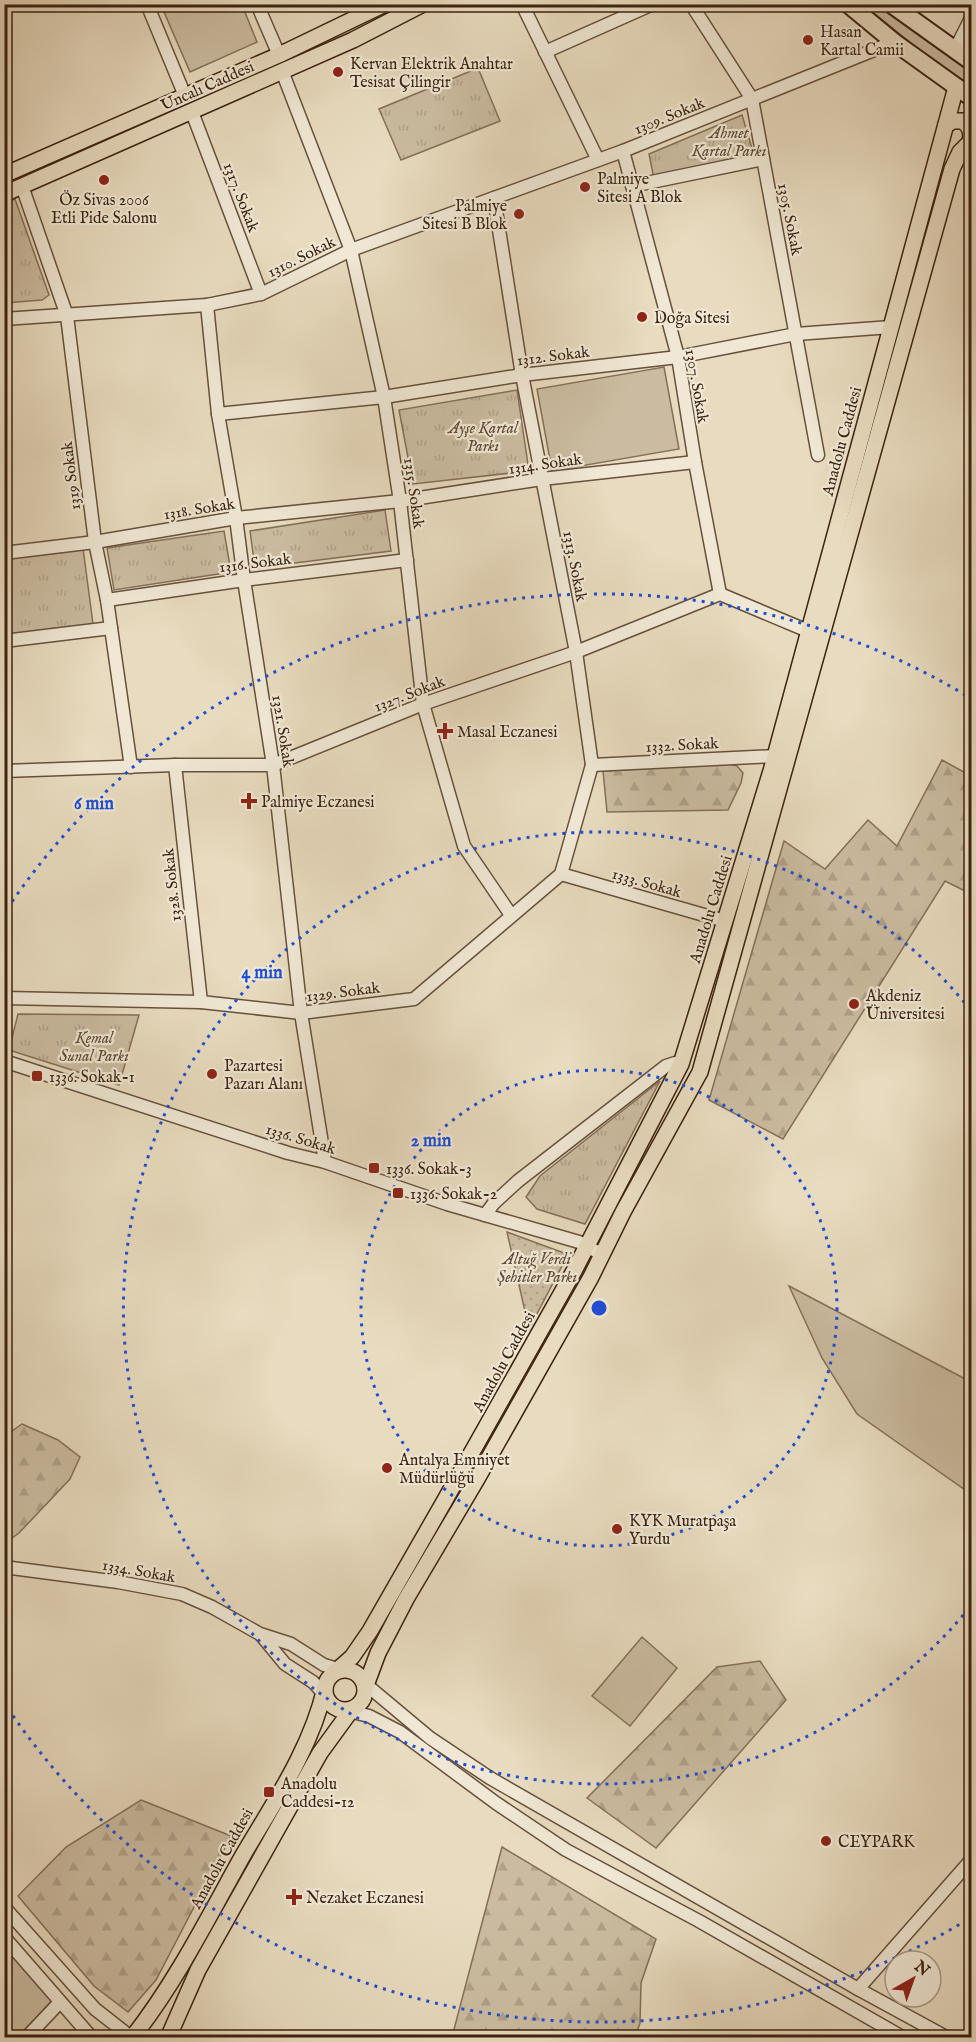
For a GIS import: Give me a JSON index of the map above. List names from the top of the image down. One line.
{"streets":{"main road":["Uncalı Caddesi","Anadolu Caddesi"],"street":["1309. Sokak","1317. Sokak","1305. Sokak","1310. Sokak","1312. Sokak","1307. Sokak","1314. Sokak","1319 Sokak","1315. Sokak","1318. Sokak","1316. Sokak","1313. Sokak","1327. Sokak","1321. Sokak","1332. Sokak","1333. Sokak","1328. Sokak","1329. Sokak","1336. Sokak","1334. Sokak"]},"crossings":[["Uncalı Caddesi","1317. Sokak"],["Uncalı Caddesi","1319 Sokak"],["Uncalı Caddesi","1315. Sokak"],["1309. Sokak","1305. Sokak"],["1309. Sokak","1310. Sokak"],["1309. Sokak","1307. Sokak"],["1317. Sokak","1310. Sokak"],["1305. Sokak","1312. Sokak"],["1310. Sokak","1319 Sokak"],["1310. Sokak","1315. Sokak"],["1310. Sokak","1313. Sokak"],["1310. Sokak","1321. Sokak"],["1312. Sokak","1307. Sokak"],["1312. Sokak","Anadolu Caddesi"],["1312. Sokak","1315. Sokak"],["1312. Sokak","1313. Sokak"],["1312. Sokak","1321. Sokak"],["1307. Sokak","1314. Sokak"],["1307. Sokak","1327. Sokak"],["Anadolu Caddesi","1332. Sokak"],["Anadolu Caddesi","1333. Sokak"],["Anadolu Caddesi","1336. Sokak"],["Anadolu Caddesi","1334. Sokak"],["1314. Sokak","1315. Sokak"],["1314. Sokak","1318. Sokak"],["1314. Sokak","1313. Sokak"],["1319 Sokak","1318. Sokak"],["1319 Sokak","1316. Sokak"],["1319 Sokak","1327. Sokak"],["1315. Sokak","1318. Sokak"],["1315. Sokak","1316. Sokak"],["1315. Sokak","1327. Sokak"],["1315. Sokak","1329. Sokak"],["1318. Sokak","1321. Sokak"],["1316. Sokak","1321. Sokak"],["1313. Sokak","1327. Sokak"],["1313. Sokak","1332. Sokak"],["1313. Sokak","1333. Sokak"],["1327. Sokak","1321. Sokak"],["1327. Sokak","1328. Sokak"],["1321. Sokak","1329. Sokak"],["1321. Sokak","1336. Sokak"],["1328. Sokak","1329. Sokak"]],"parks":["Ahmet Kartal Parkı","Ayşe Kartal Parkı","Kemal Sunal Parkı","Altuğ Verdi Şehitler Parkı"],"places":{"other":["Hasan Kartal Camii","Kervan Elektrik Anahtar Tesisat Çilingir","Öz Sivas 2006 Etli Pide Salonu","Palmiye Sitesi A Blok","Palmiye Sitesi B Blok","Doğa Sitesi","Akdeniz Üniversitesi","Pazartesi Pazarı Alanı","Antalya Emniyet Müdürlüğü","KYK Muratpaşa Yurdu","CEYPARK"],"health":["Masal Eczanesi","Palmiye Eczanesi","Nezaket Eczanesi"],"transit":["1336. Sokak-1","1336. Sokak-3","1336. Sokak-2","Anadolu Caddesi-12"]},"north":"top right","rings":["6 min","4 min","2 min"]}
